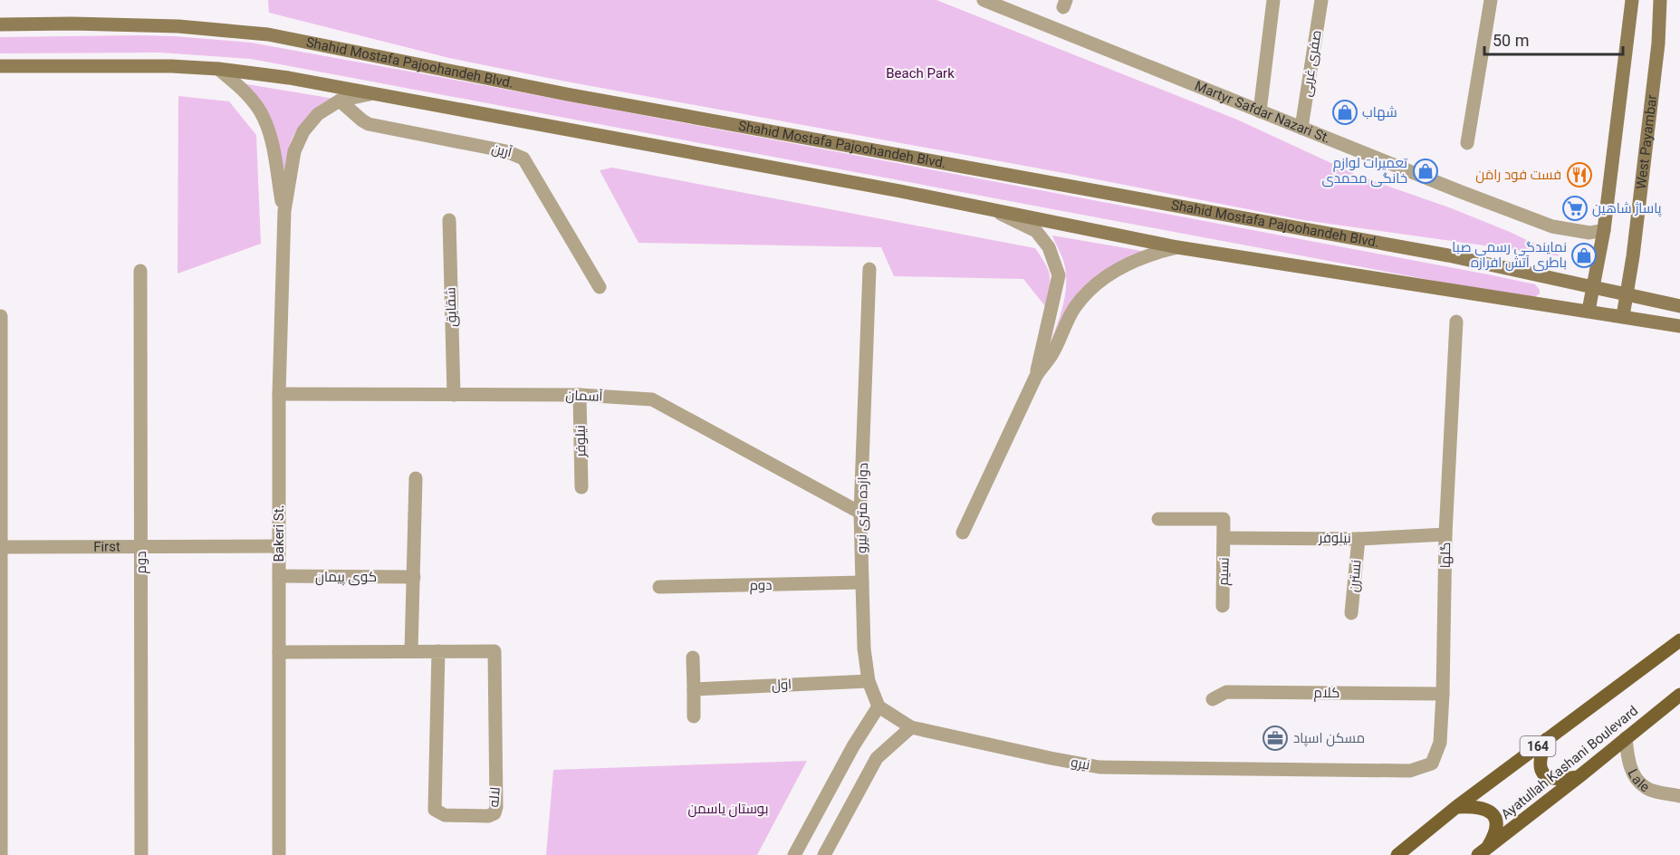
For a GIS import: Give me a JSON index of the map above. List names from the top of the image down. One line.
{"streets":{"main road":["Shahid Mostafa Pajoohandeh Blvd.","West Payambar","164","Ayatullah Kashani Boulevard"],"street":["صفری غربی","Martyr Safdar Nazari St.","آرین","شقایق","آسمان","نیلوفر","دوازده متری نیرو","Bakeri St.","First","گلها","دوم","نسیم","نسترن","کوی پیمان","اول","کلام","نیرو","Lale","لاله"]},"crossings":[["Shahid Mostafa Pajoohandeh Blvd.","West Payambar"],["صفری غربی","Martyr Safdar Nazari St."],["آرین","Bakeri St."],["شقایق","آسمان"],["آسمان","نیلوفر"],["آسمان","دوازده متری نیرو"],["آسمان","Bakeri St."],["نیلوفر","گلها"],["نیلوفر","نسیم"],["نیلوفر","نسترن"],["دوازده متری نیرو","دوم"],["دوازده متری نیرو","اول"],["Bakeri St.","First"],["Bakeri St.","کوی پیمان"],["Bakeri St.","لاله"],["First","دوم"],["گلها","کلام"],["گلها","نیرو"],["Ayatullah Kashani Boulevard","Lale"]],"parks":["Beach Park","بوستان یاسمن"],"places":{"shop":["شهاب","تعمیرات لوازم خانگی محمدی","نمايندگی رسمی صبا باطری آتش افرازه"],"restaurant":["فست فود رامَن"],"supermarket":["پاساژ شاهین"],"office":["مسکن اسپاد"]},"scale_bar":"50 m"}
